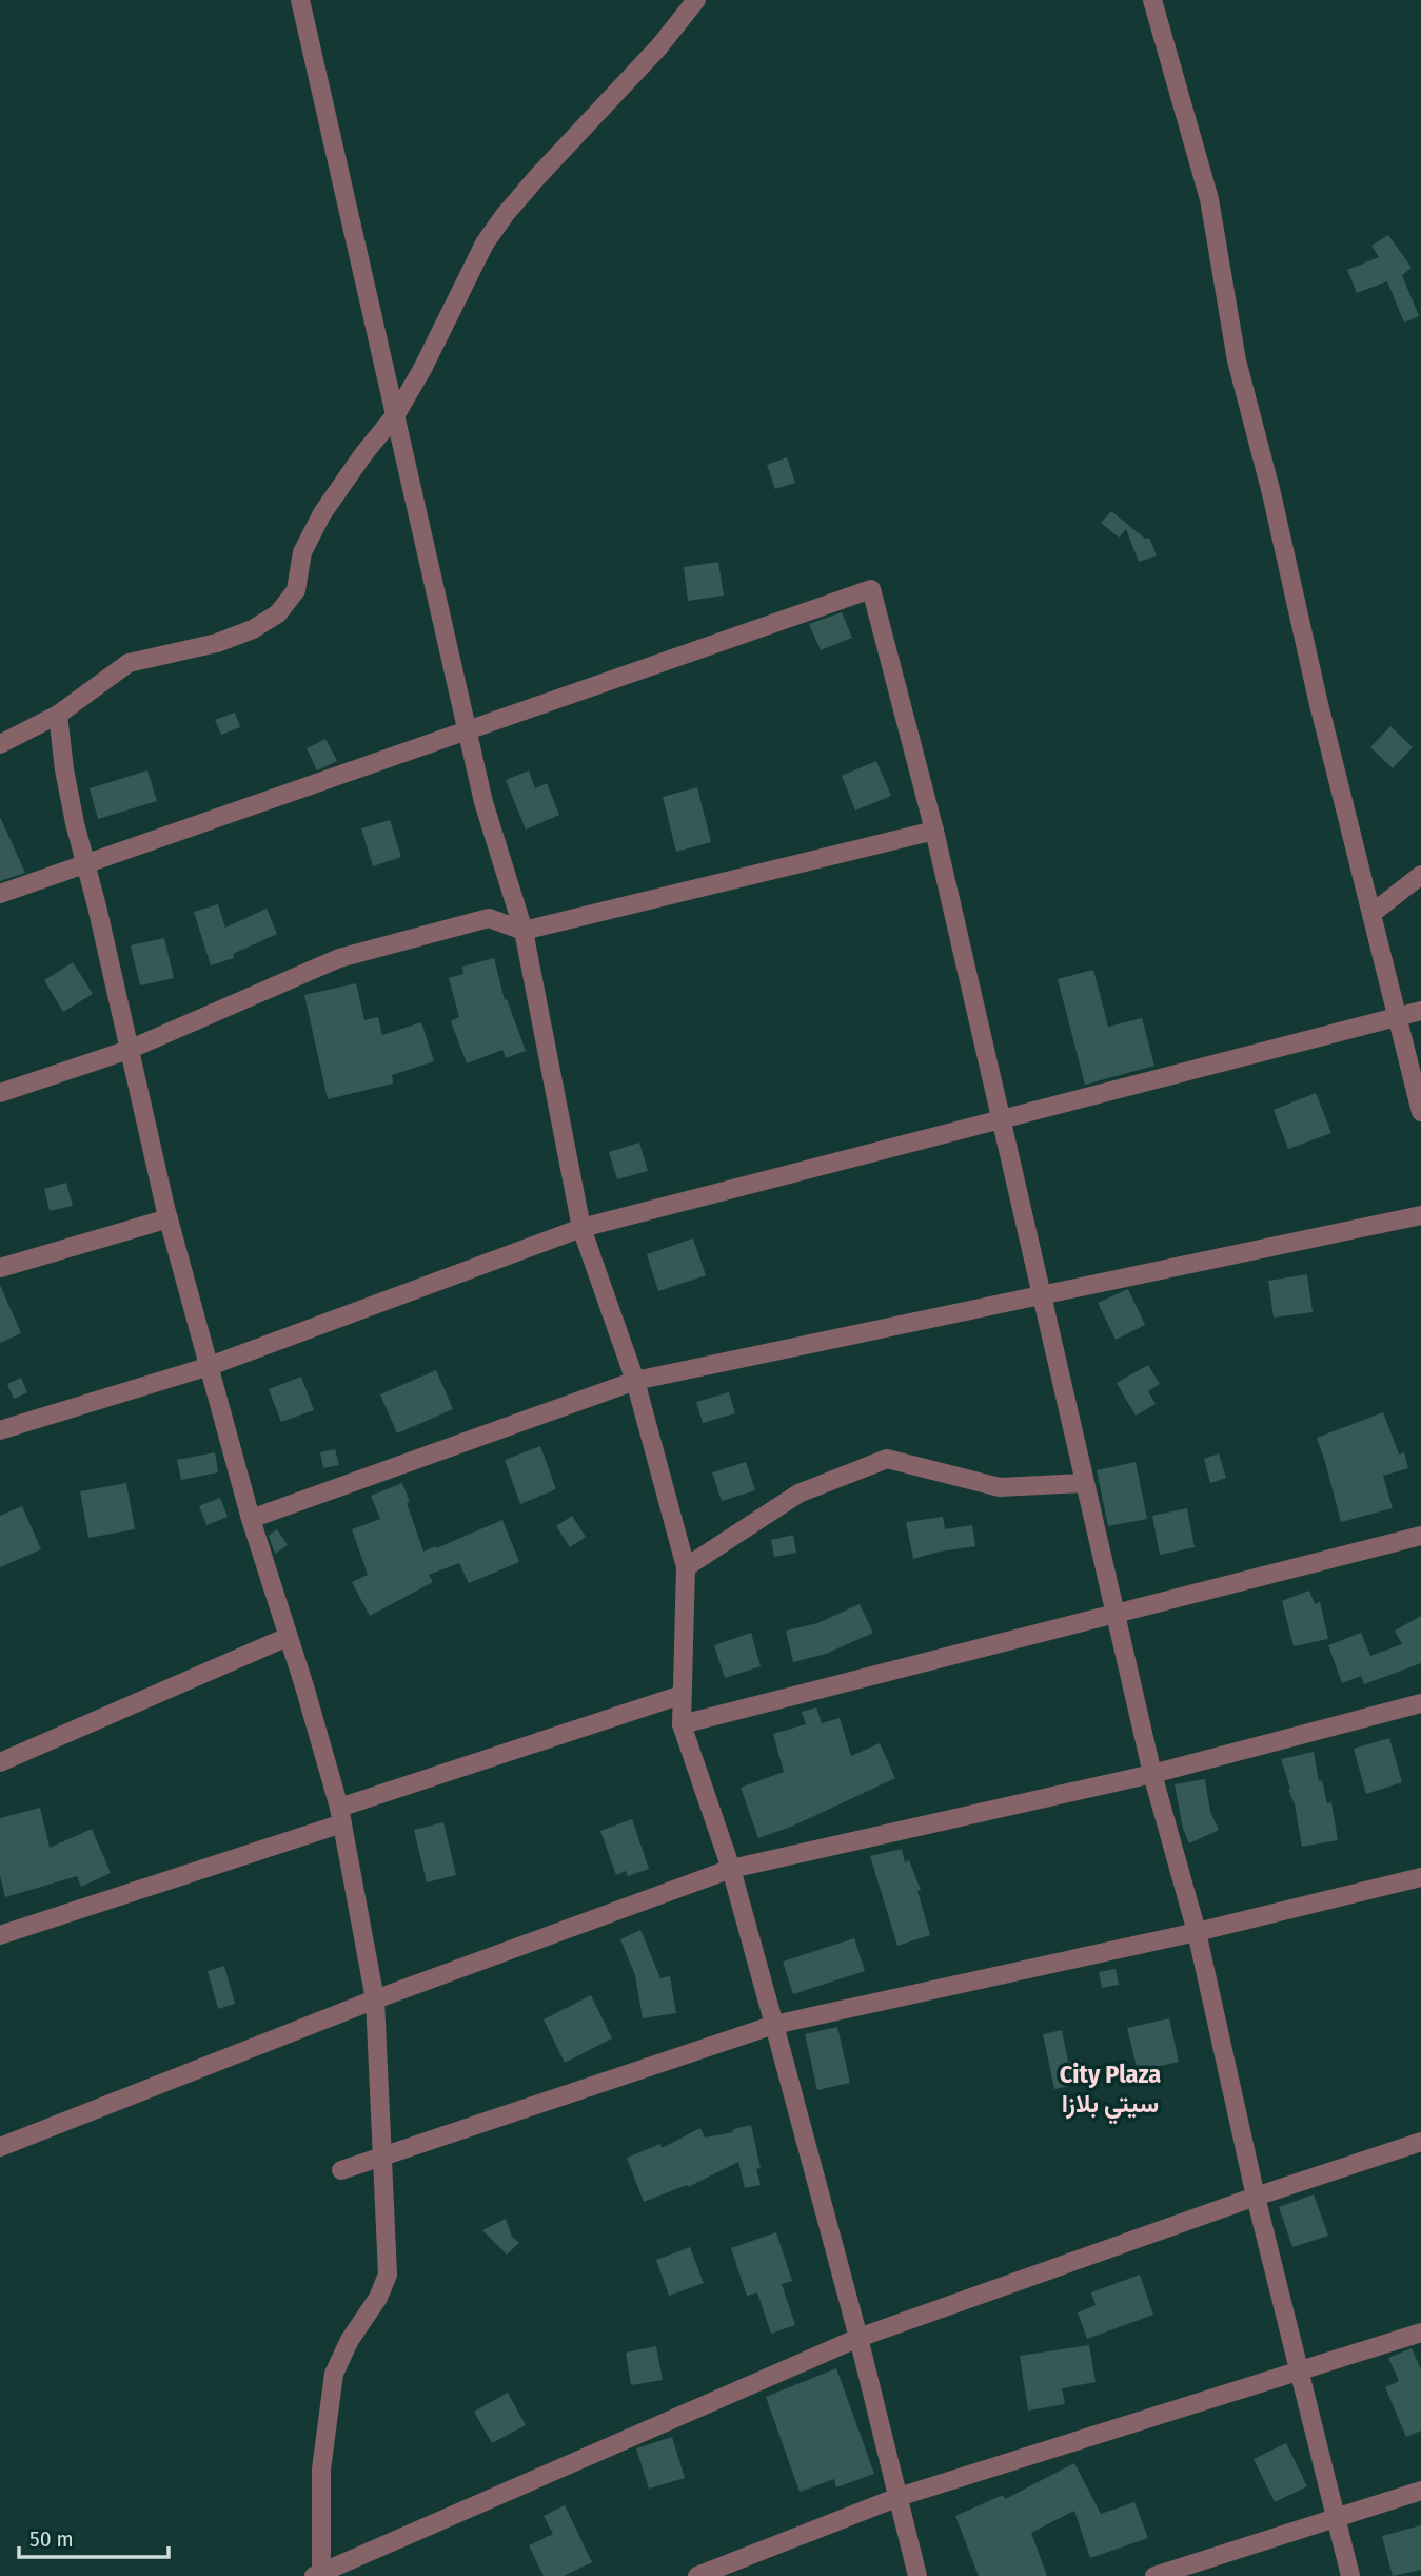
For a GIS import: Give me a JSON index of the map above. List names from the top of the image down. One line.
{"districts":["City Plaza سيتي بلازا"],"scale_bar":"50 m"}
